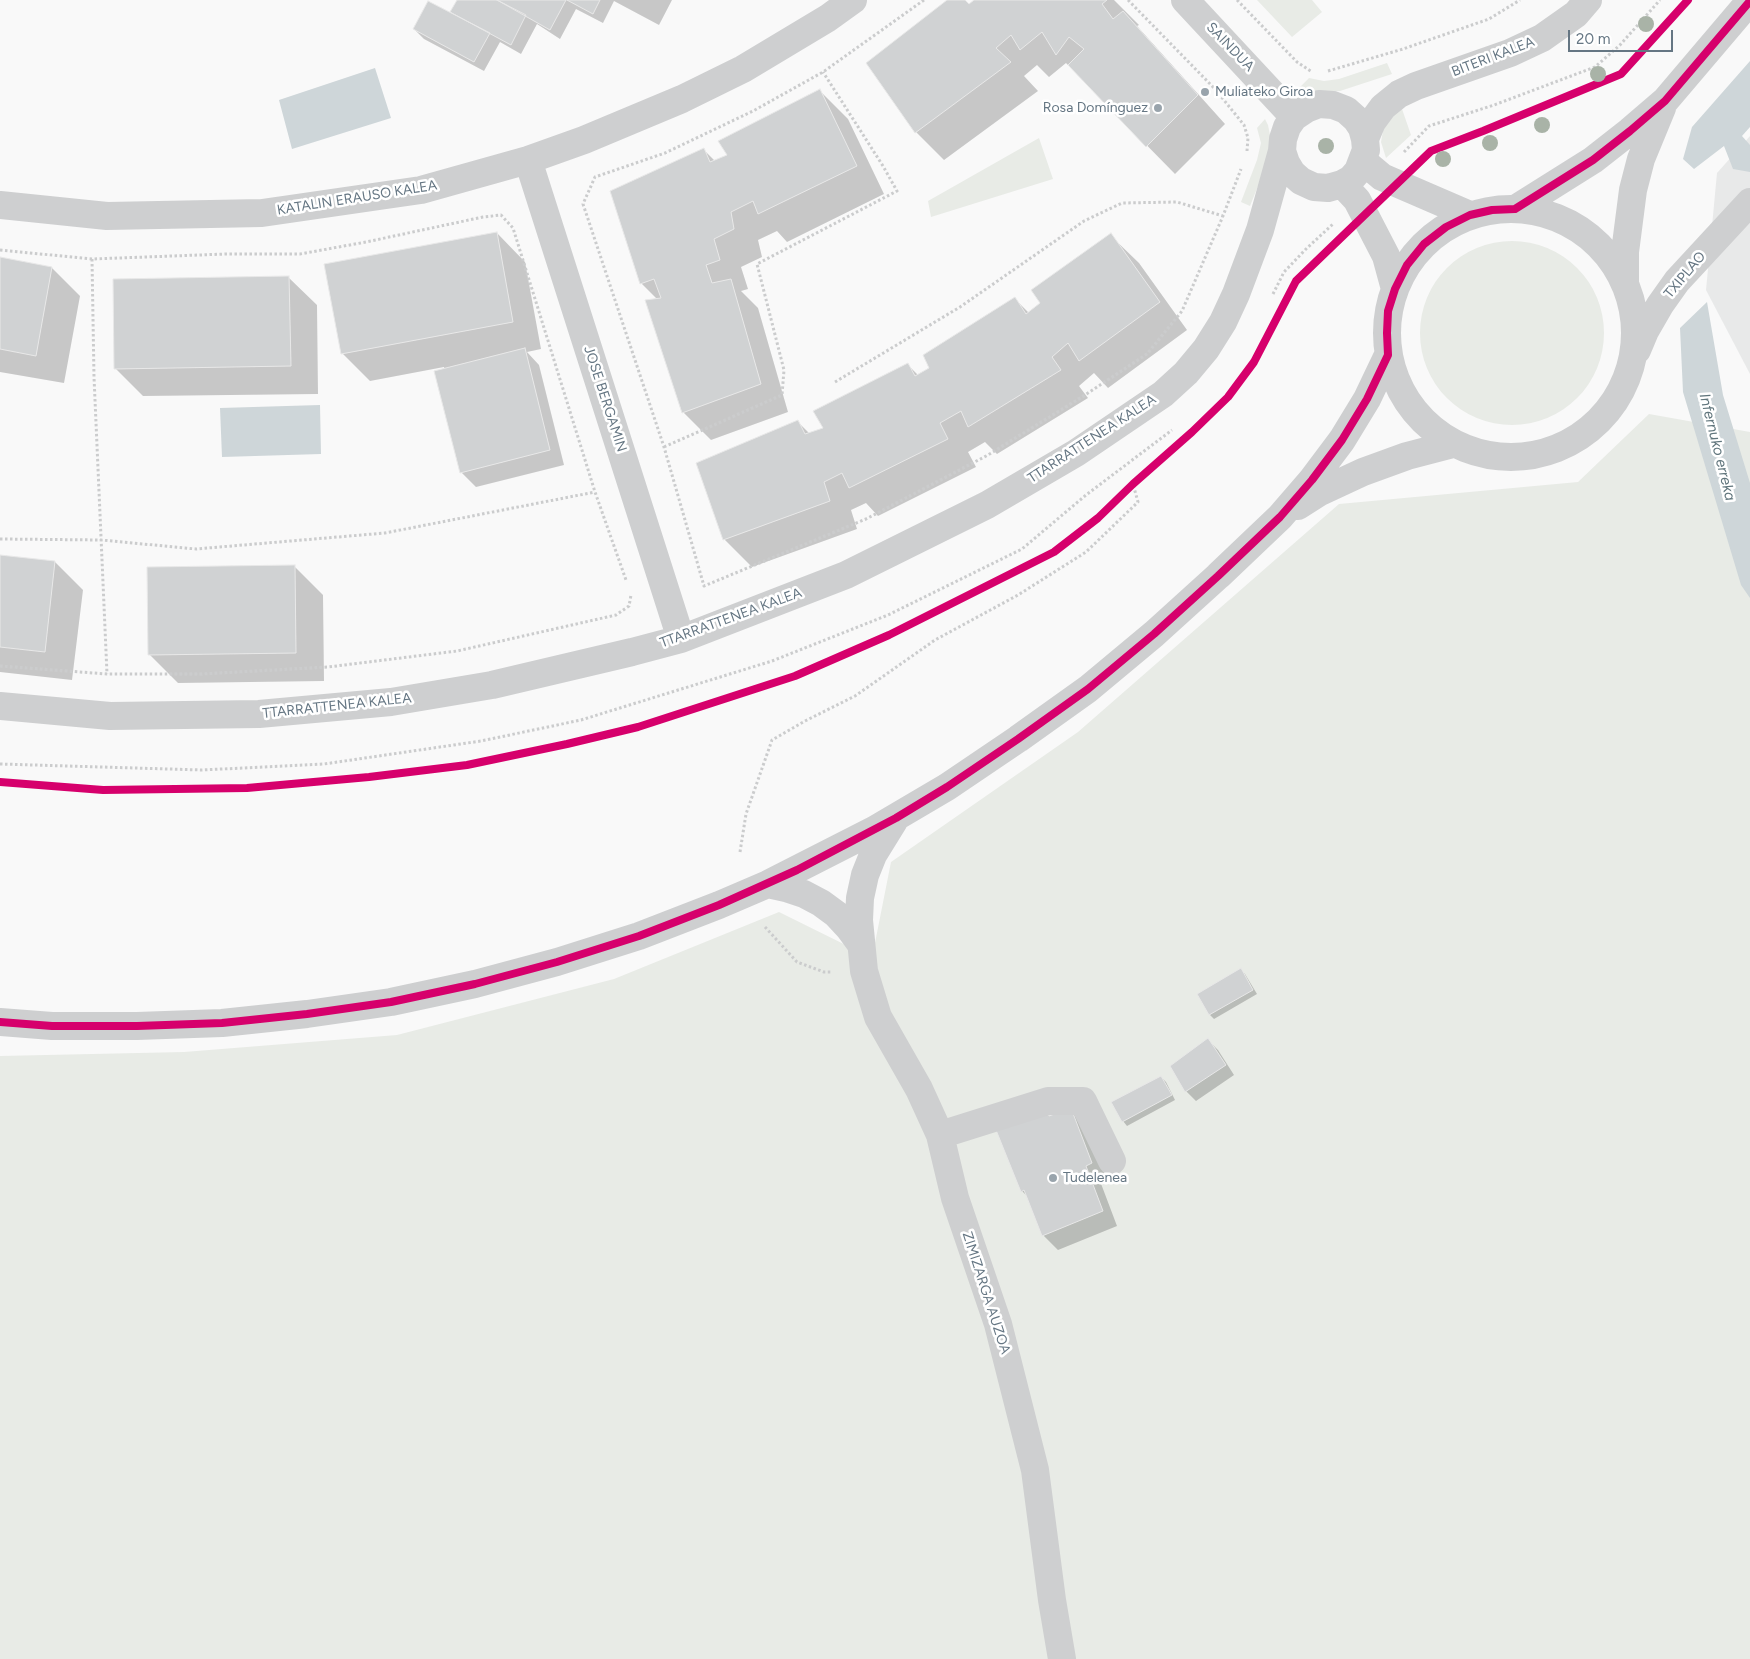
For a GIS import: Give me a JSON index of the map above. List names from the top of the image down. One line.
{"streets":{"street":["SAINDUA","BITERI KALEA","KATALIN ERAUSO KALEA","TXIPLAO","JOSE BERGAMIN","TTARRATTENEA KALEA","ZIMIZARGA AUZOA"]},"crossings":[["SAINDUA","BITERI KALEA"],["SAINDUA","TTARRATTENEA KALEA"],["BITERI KALEA","TTARRATTENEA KALEA"],["KATALIN ERAUSO KALEA","JOSE BERGAMIN"],["JOSE BERGAMIN","TTARRATTENEA KALEA"]],"water":["Infernuko erreka"],"places":["Muliateko Giroa","Rosa Domínguez","Tudelenea"],"scale_bar":"20 m"}
